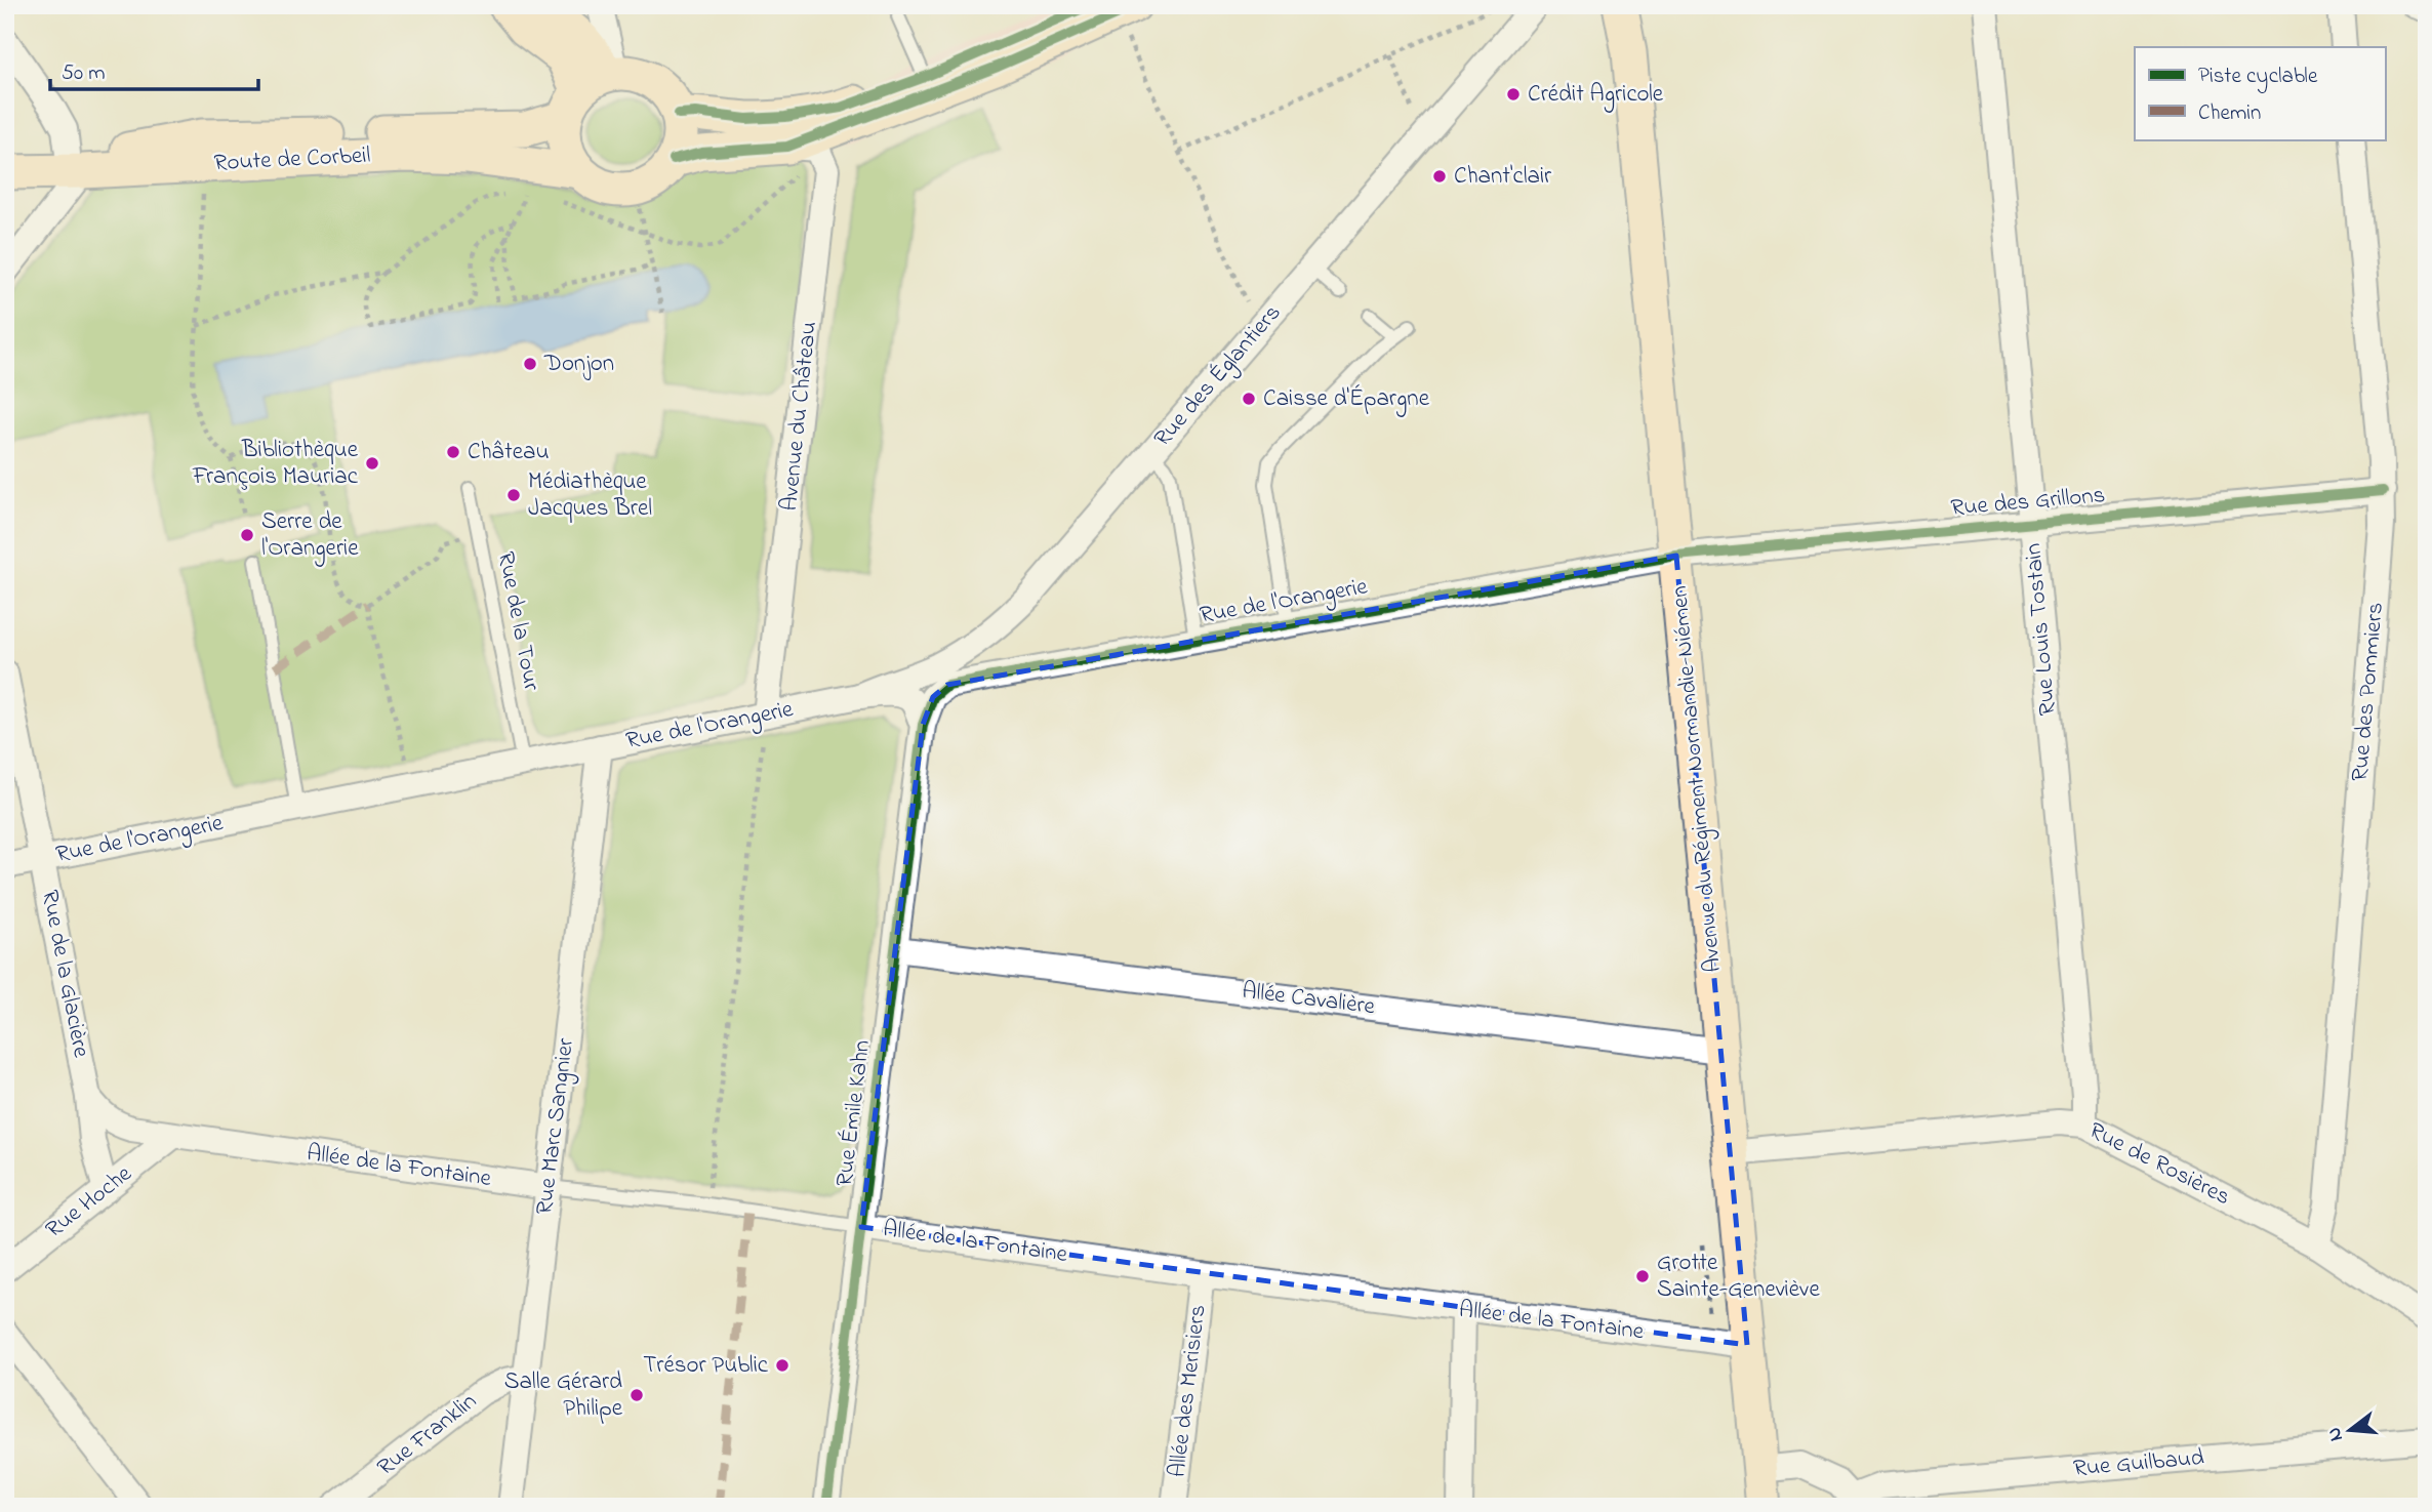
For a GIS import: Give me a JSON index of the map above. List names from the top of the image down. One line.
{"streets":{"main road":["Route de Corbeil","Avenue du Régiment Normandie-Niémen"],"street":["Rue des Églantiers","Avenue du Château","Rue des Grillons","Rue de l'Orangerie","Rue Louis Tostain","Rue des Pommiers","Rue de la Glacière","Allée Cavalière","Rue Émile Kahn","Rue Marc Sangnier","Rue de Rosières","Allée de la Fontaine","Rue Hoche","Allée des Merisiers","Rue Franklin","Rue Guilbaud"],"lane":["Rue de la Tour"]},"crossings":[["Rue des Églantiers","Rue de l'Orangerie"],["Avenue du Château","Rue de l'Orangerie"],["Rue des Grillons","Rue de l'Orangerie"],["Rue des Grillons","Rue Louis Tostain"],["Rue des Grillons","Rue des Pommiers"],["Rue des Grillons","Avenue du Régiment Normandie-Niémen"],["Rue de l'Orangerie","Rue de la Tour"],["Rue de l'Orangerie","Avenue du Régiment Normandie-Niémen"],["Rue de l'Orangerie","Rue de la Glacière"],["Rue de l'Orangerie","Rue Émile Kahn"],["Rue de l'Orangerie","Rue Marc Sangnier"],["Rue Louis Tostain","Rue de Rosières"],["Rue des Pommiers","Rue de Rosières"],["Avenue du Régiment Normandie-Niémen","Allée Cavalière"],["Avenue du Régiment Normandie-Niémen","Rue de Rosières"],["Avenue du Régiment Normandie-Niémen","Allée de la Fontaine"],["Rue de la Glacière","Allée de la Fontaine"],["Rue de la Glacière","Rue Hoche"],["Allée Cavalière","Rue Émile Kahn"],["Rue Émile Kahn","Allée de la Fontaine"],["Rue Marc Sangnier","Allée de la Fontaine"],["Rue Marc Sangnier","Rue Franklin"],["Allée de la Fontaine","Rue Hoche"],["Allée de la Fontaine","Allée des Merisiers"]],"places":["Crédit Agricole","Chant'clair","Donjon","Caisse d'Épargne","Château","Bibliothèque François Mauriac","Médiathèque Jacques Brel","Serre de l'Orangerie","Grotte Sainte-Geneviève","Trésor Public","Salle Gérard Philipe"],"legend":["Piste cyclable","Chemin"],"scale_bar":"50 m","north":"left"}
